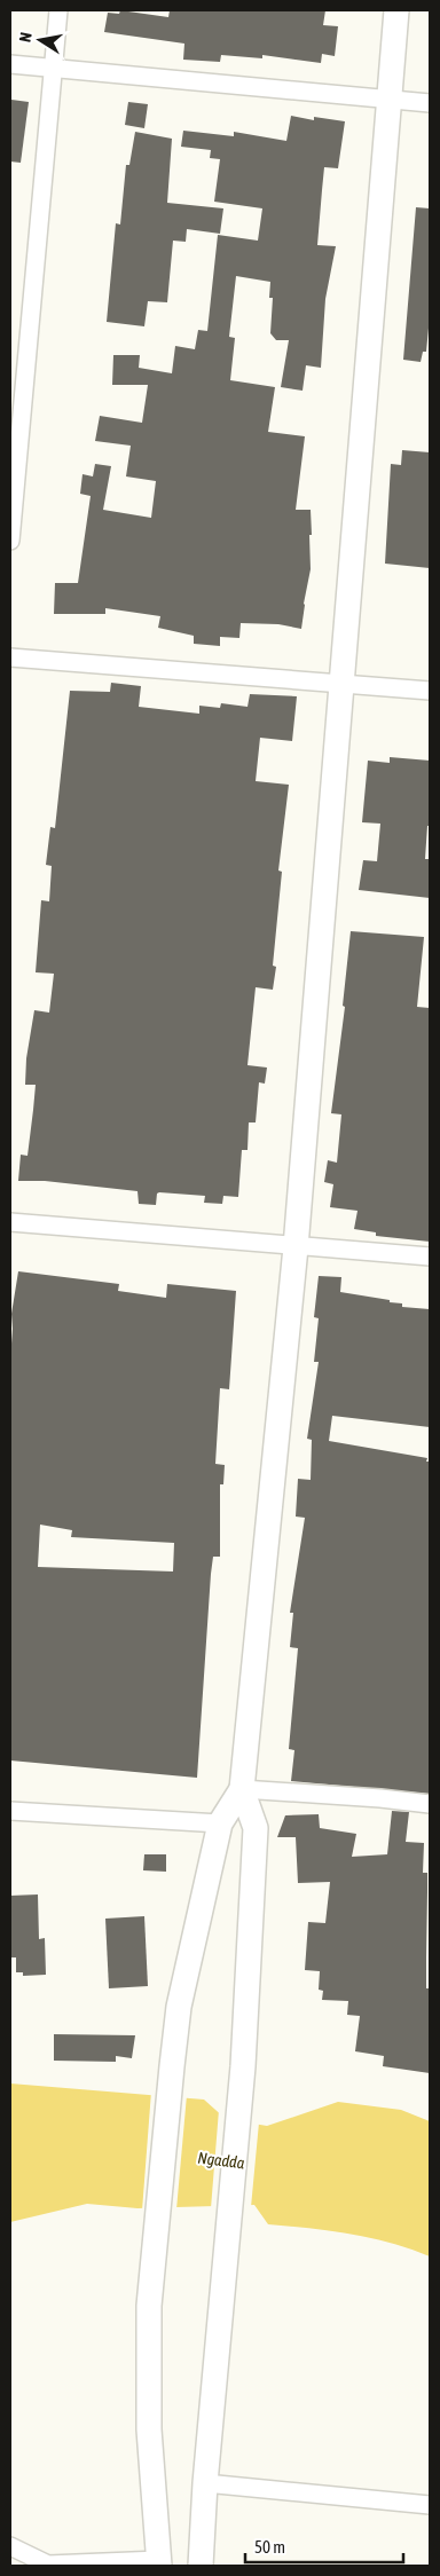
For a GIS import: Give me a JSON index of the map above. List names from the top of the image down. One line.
{"water":["Ngadda"],"scale_bar":"50 m","north":"left"}
